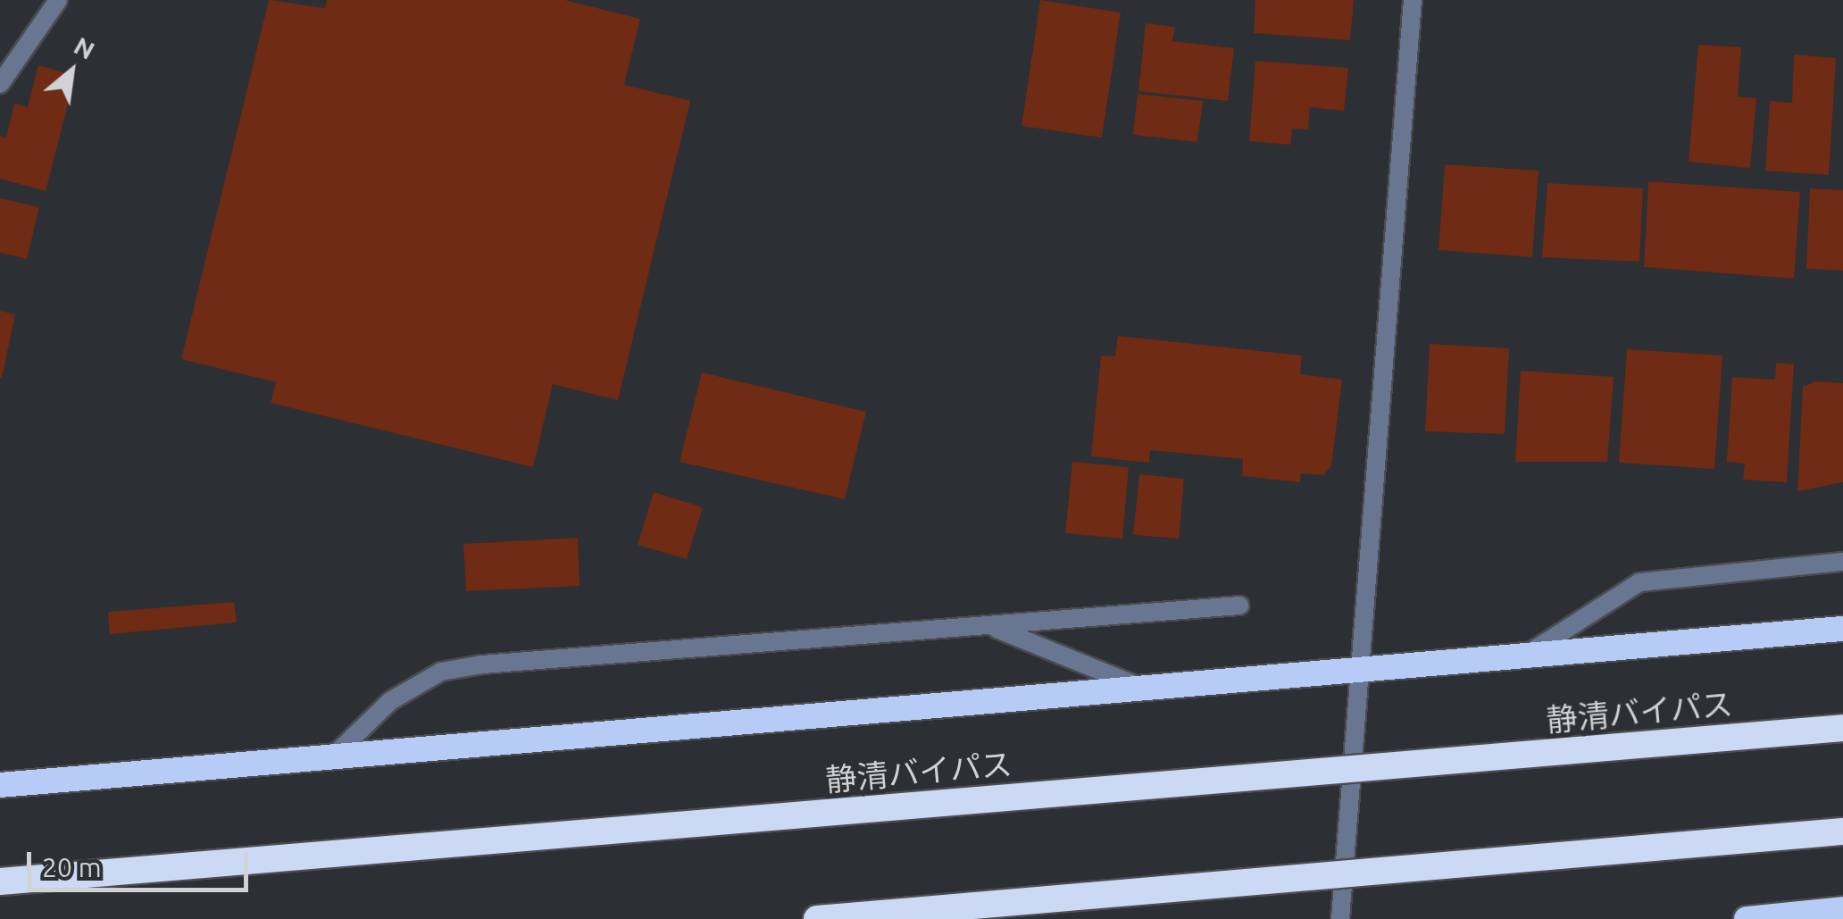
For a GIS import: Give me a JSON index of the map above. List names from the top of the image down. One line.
{"streets":{"highway":["静清バイパス"]},"scale_bar":"20 m","north":"top right"}
